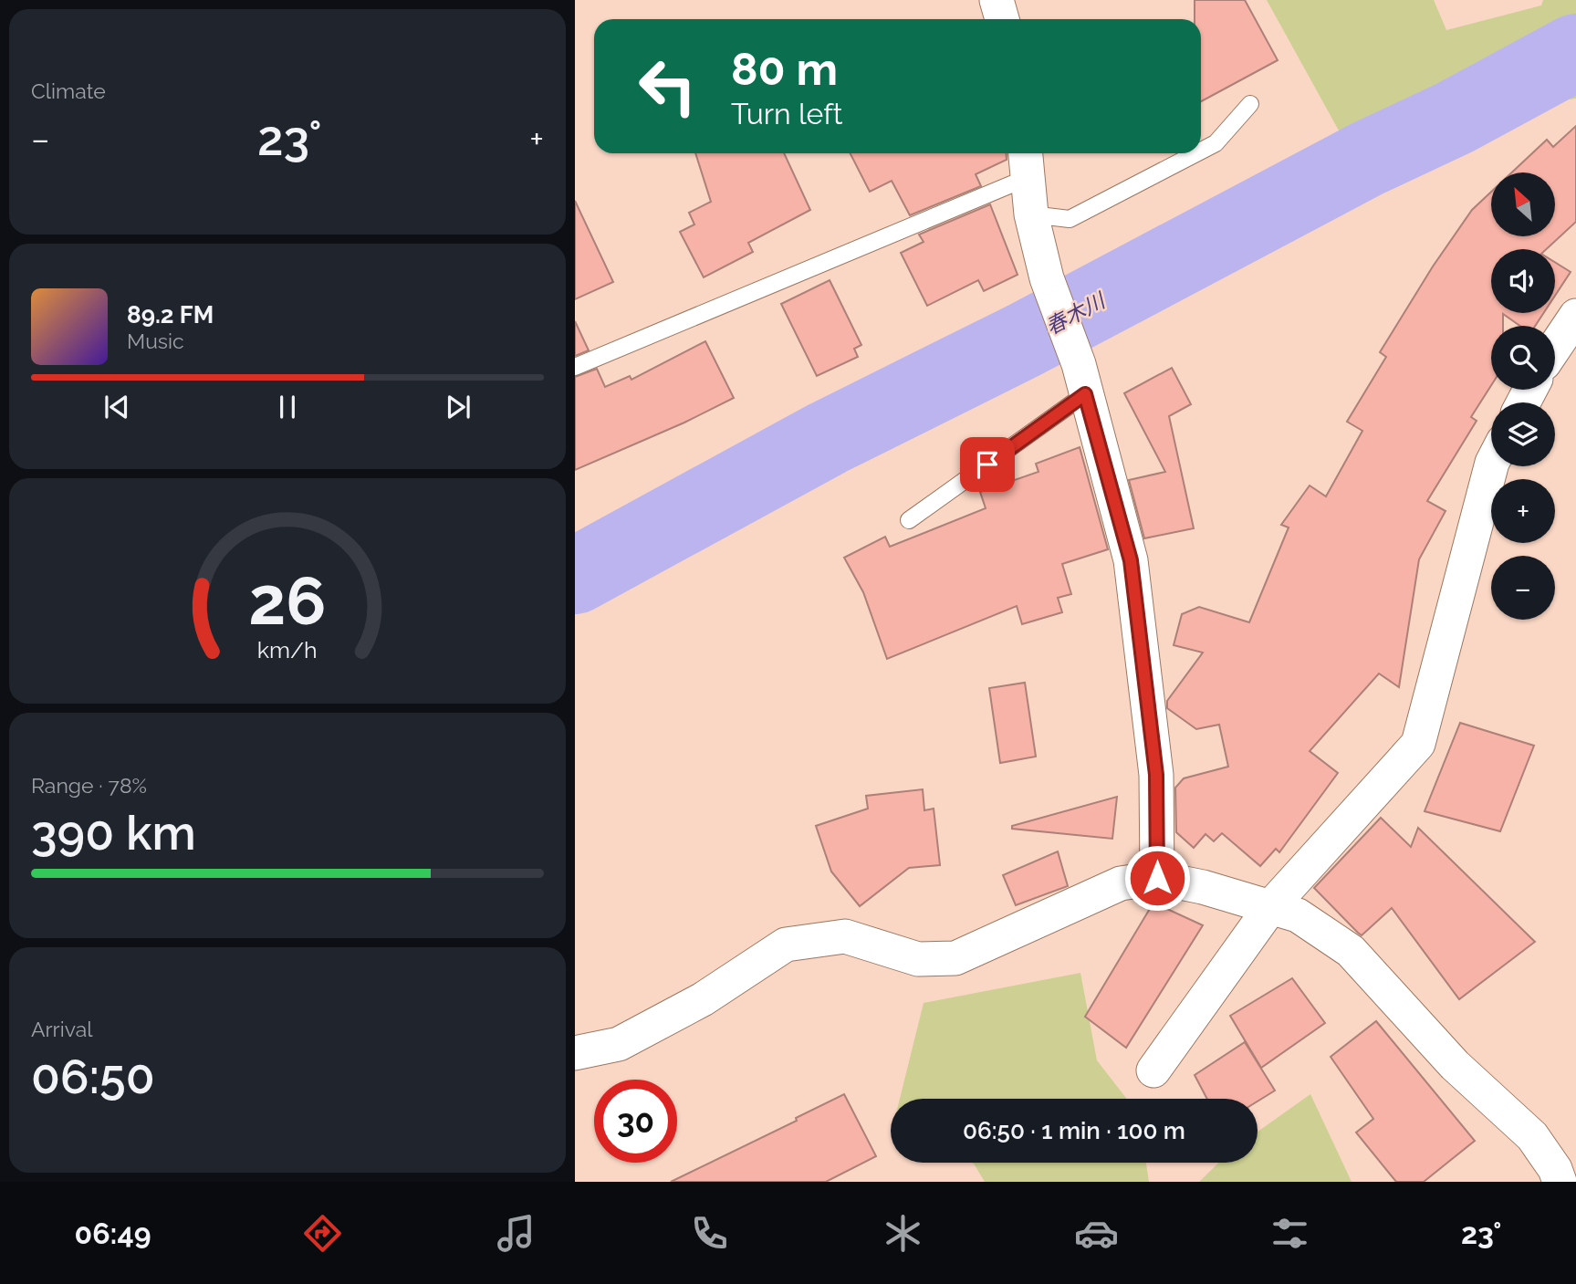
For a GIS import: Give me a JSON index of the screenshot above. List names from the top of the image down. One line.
{"water":["春木川"],"north":"top left","page":{"tile":["Climate",["Range · 78%","390 km"],["Arrival","06:50"]],"turn":["80 m","Turn left"],"heat":["−","23°","+"],"map_buttons":["+","−"],"song":["89.2 FM","Music"],"limit":"30","trip":"06:50 · 1 min · 100 m","tabs":["06:49","23°"],"gauge":["26","km/h"]}}
